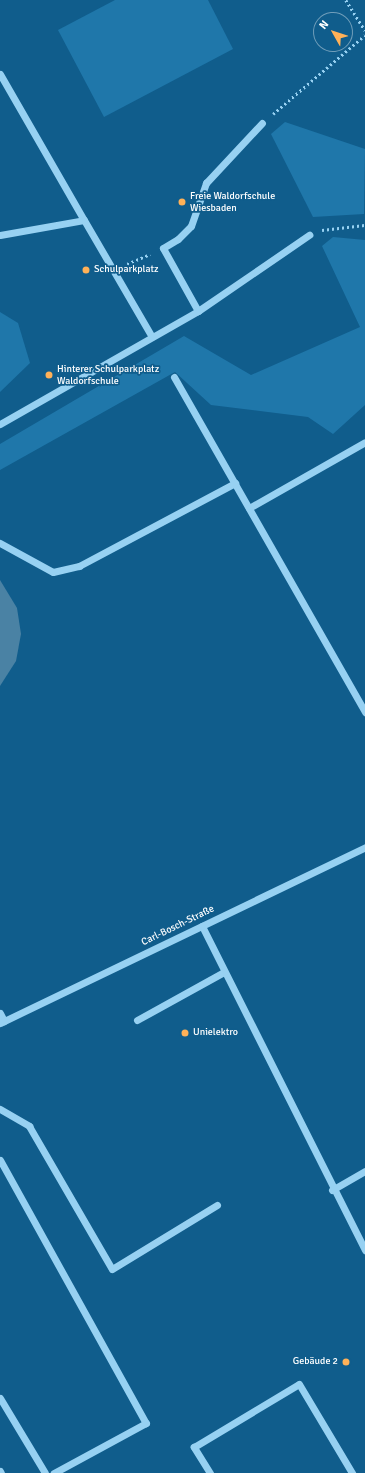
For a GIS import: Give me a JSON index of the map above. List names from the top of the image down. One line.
{"streets":{"street":["Carl-Bosch-Straße"]},"places":["Freie Waldorfschule Wiesbaden","Schulparkplatz","Hinterer Schulparkplatz Waldorfschule","Unielektro","Gebäude 2"],"north":"top left"}
